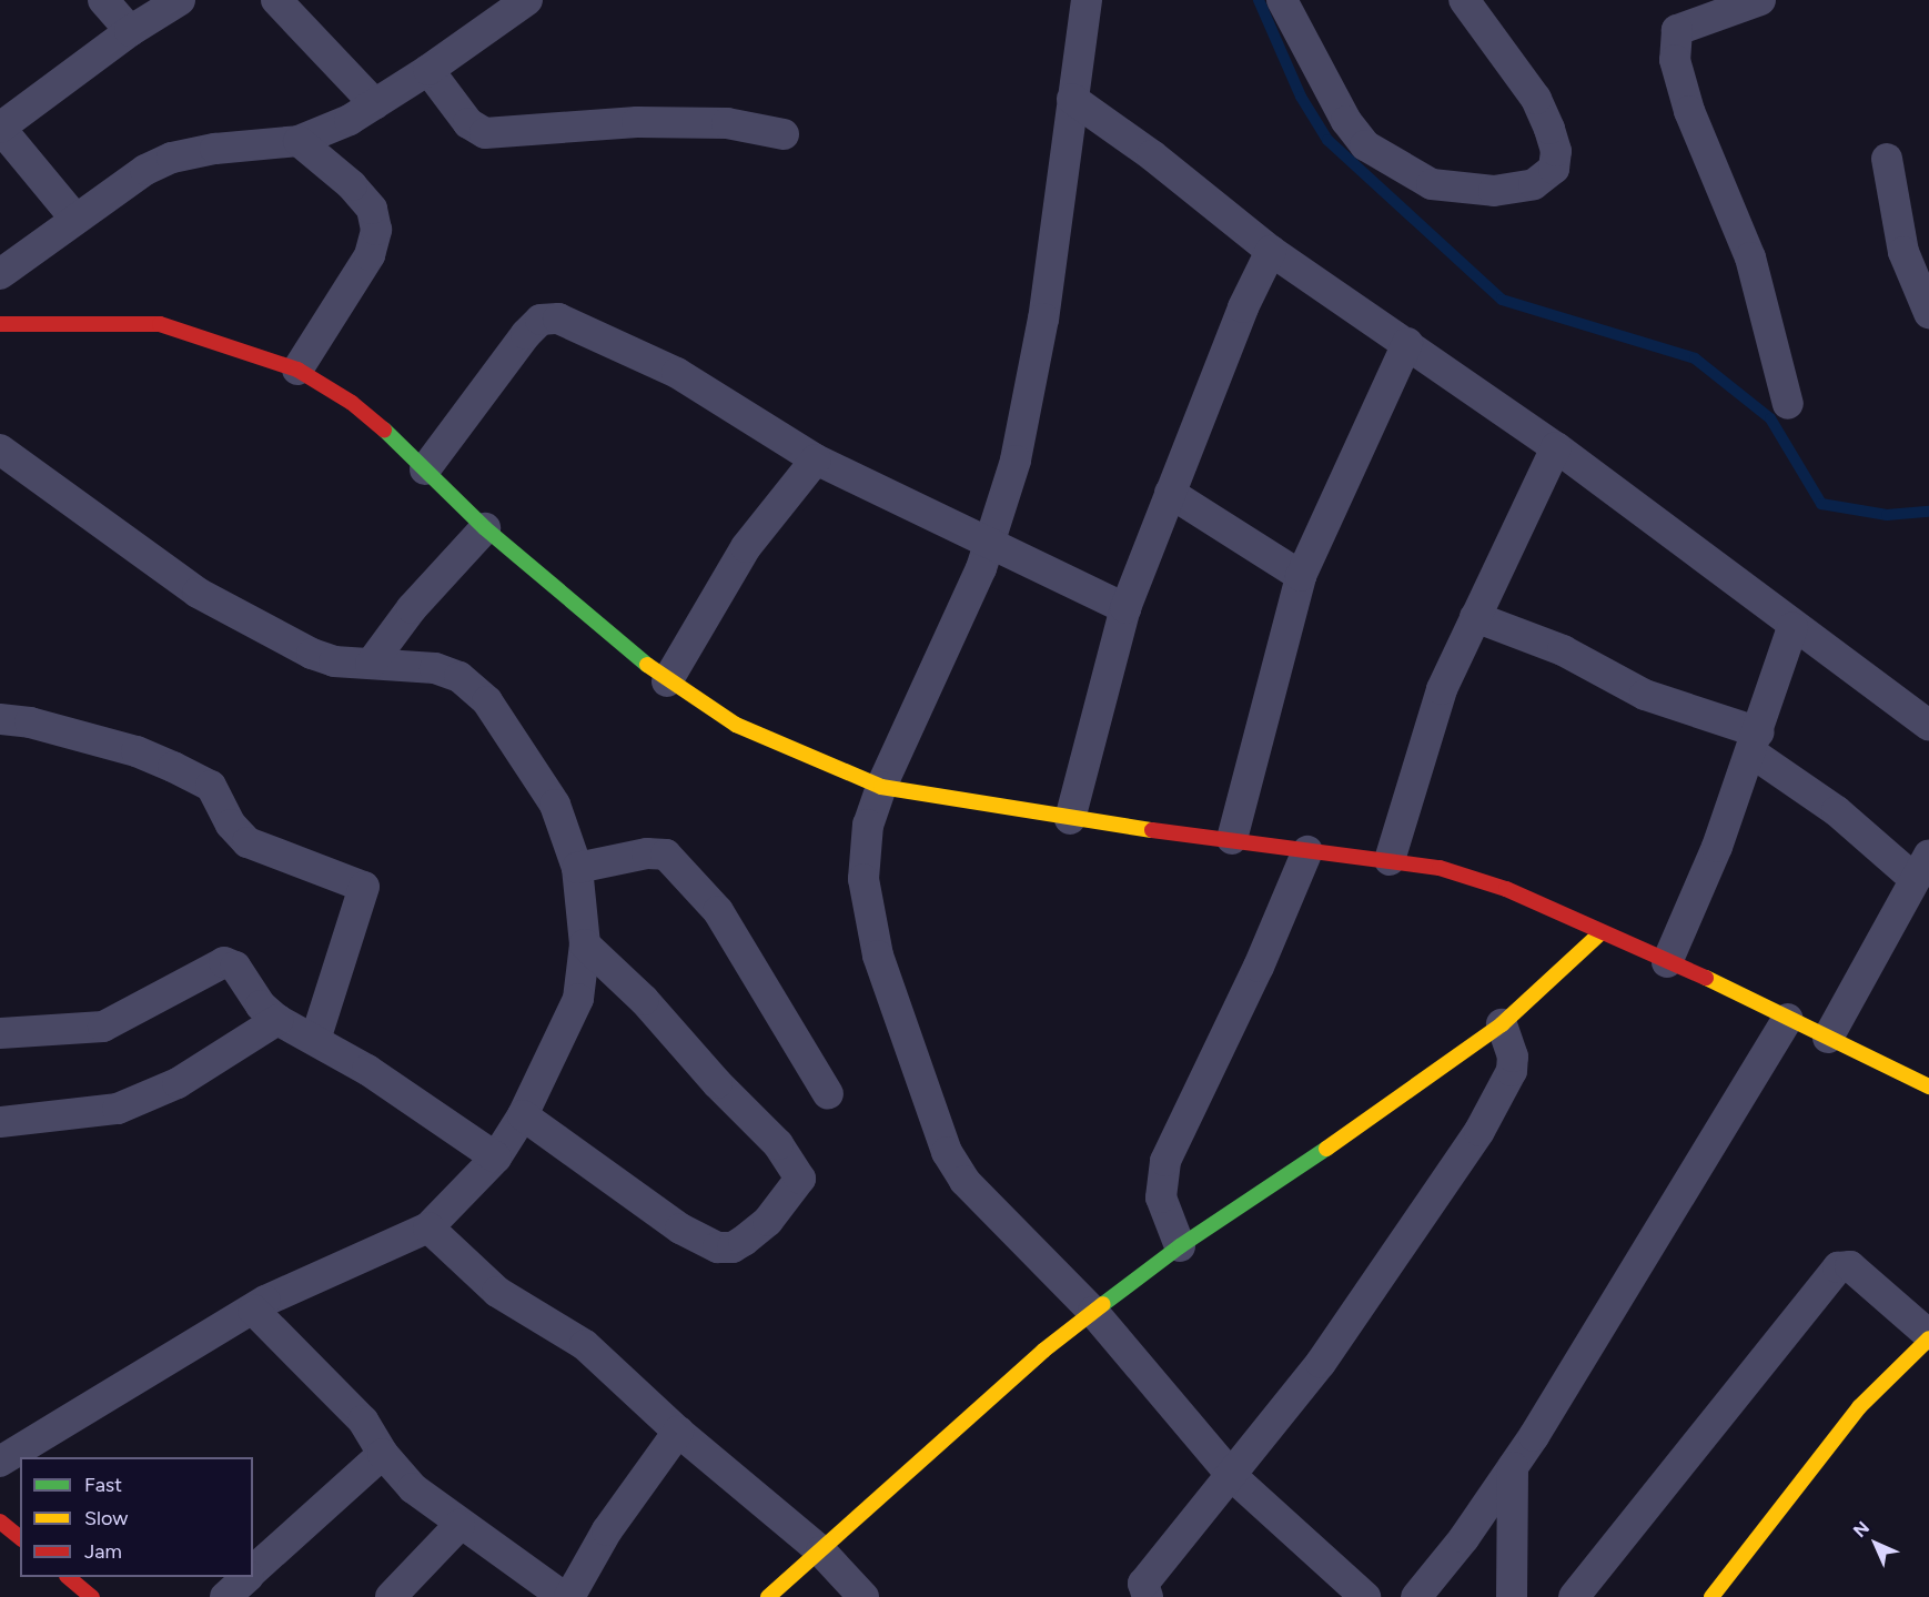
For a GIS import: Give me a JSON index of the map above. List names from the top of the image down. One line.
{"legend":["Fast","Slow","Jam"],"north":"top left"}
